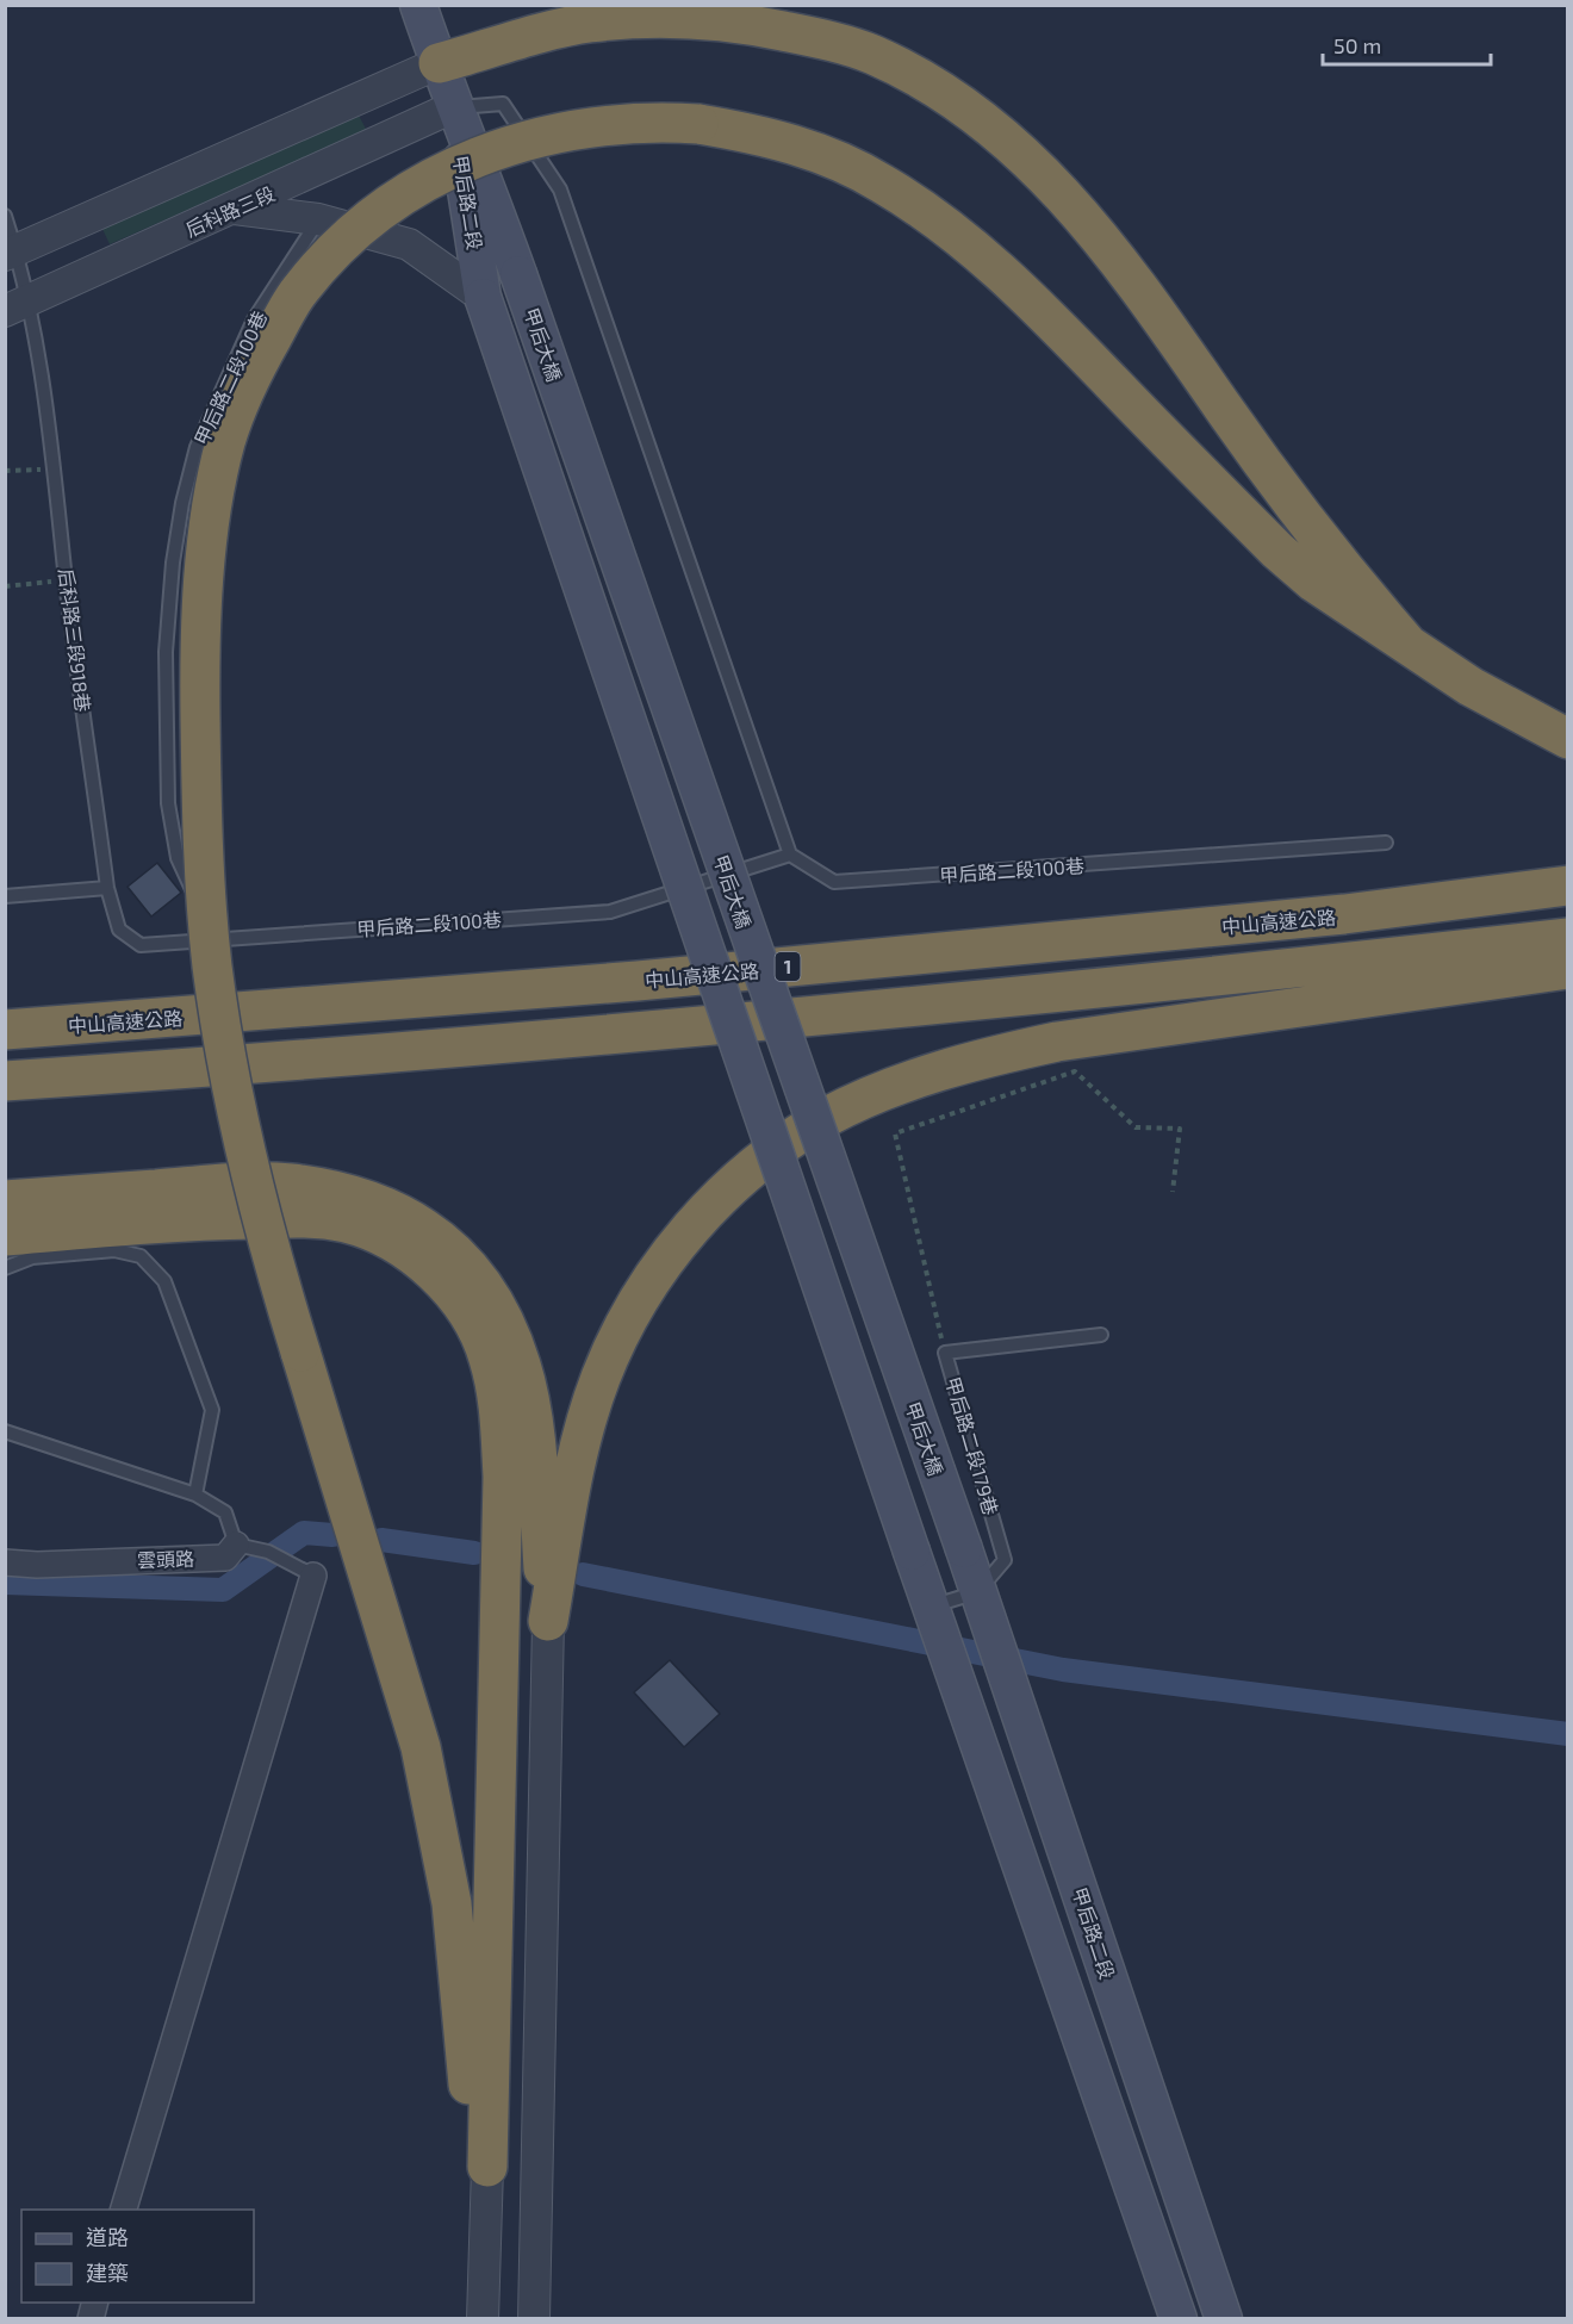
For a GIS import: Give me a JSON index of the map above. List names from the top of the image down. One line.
{"streets":{"highway":["中山高速公路","1"],"main road":["甲后路二段","甲后大橋"],"street":["后科路三段","雲頭路"],"lane":["甲后路二段100巷","后科路三段918巷","甲后路二段179巷"]},"crossings":[["甲后路二段","后科路三段"],["甲后路二段","甲后大橋"],["甲后路二段","甲后路二段179巷"],["后科路三段","后科路三段918巷"],["甲后路二段100巷","后科路三段918巷"]],"legend":["道路","建築"],"scale_bar":"50 m"}
